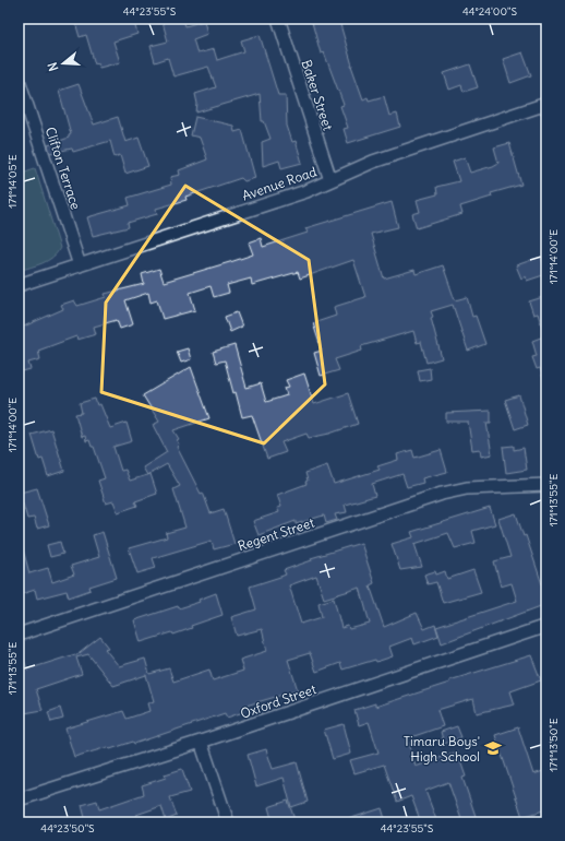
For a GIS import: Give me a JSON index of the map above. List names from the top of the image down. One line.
{"streets":{"street":["Baker Street","Clifton Terrace","Avenue Road","Regent Street","Oxford Street"]},"crossings":[["Baker Street","Avenue Road"],["Clifton Terrace","Avenue Road"]],"places":{"school or university":["Timaru Boys' High School"]},"north":"left","coordinates":["44°23'55\"S","44°24'00\"S","171°14'05\"E","171°14'00\"E","171°13'55\"E","171°13'50\"E","44°23'50\"S"]}
